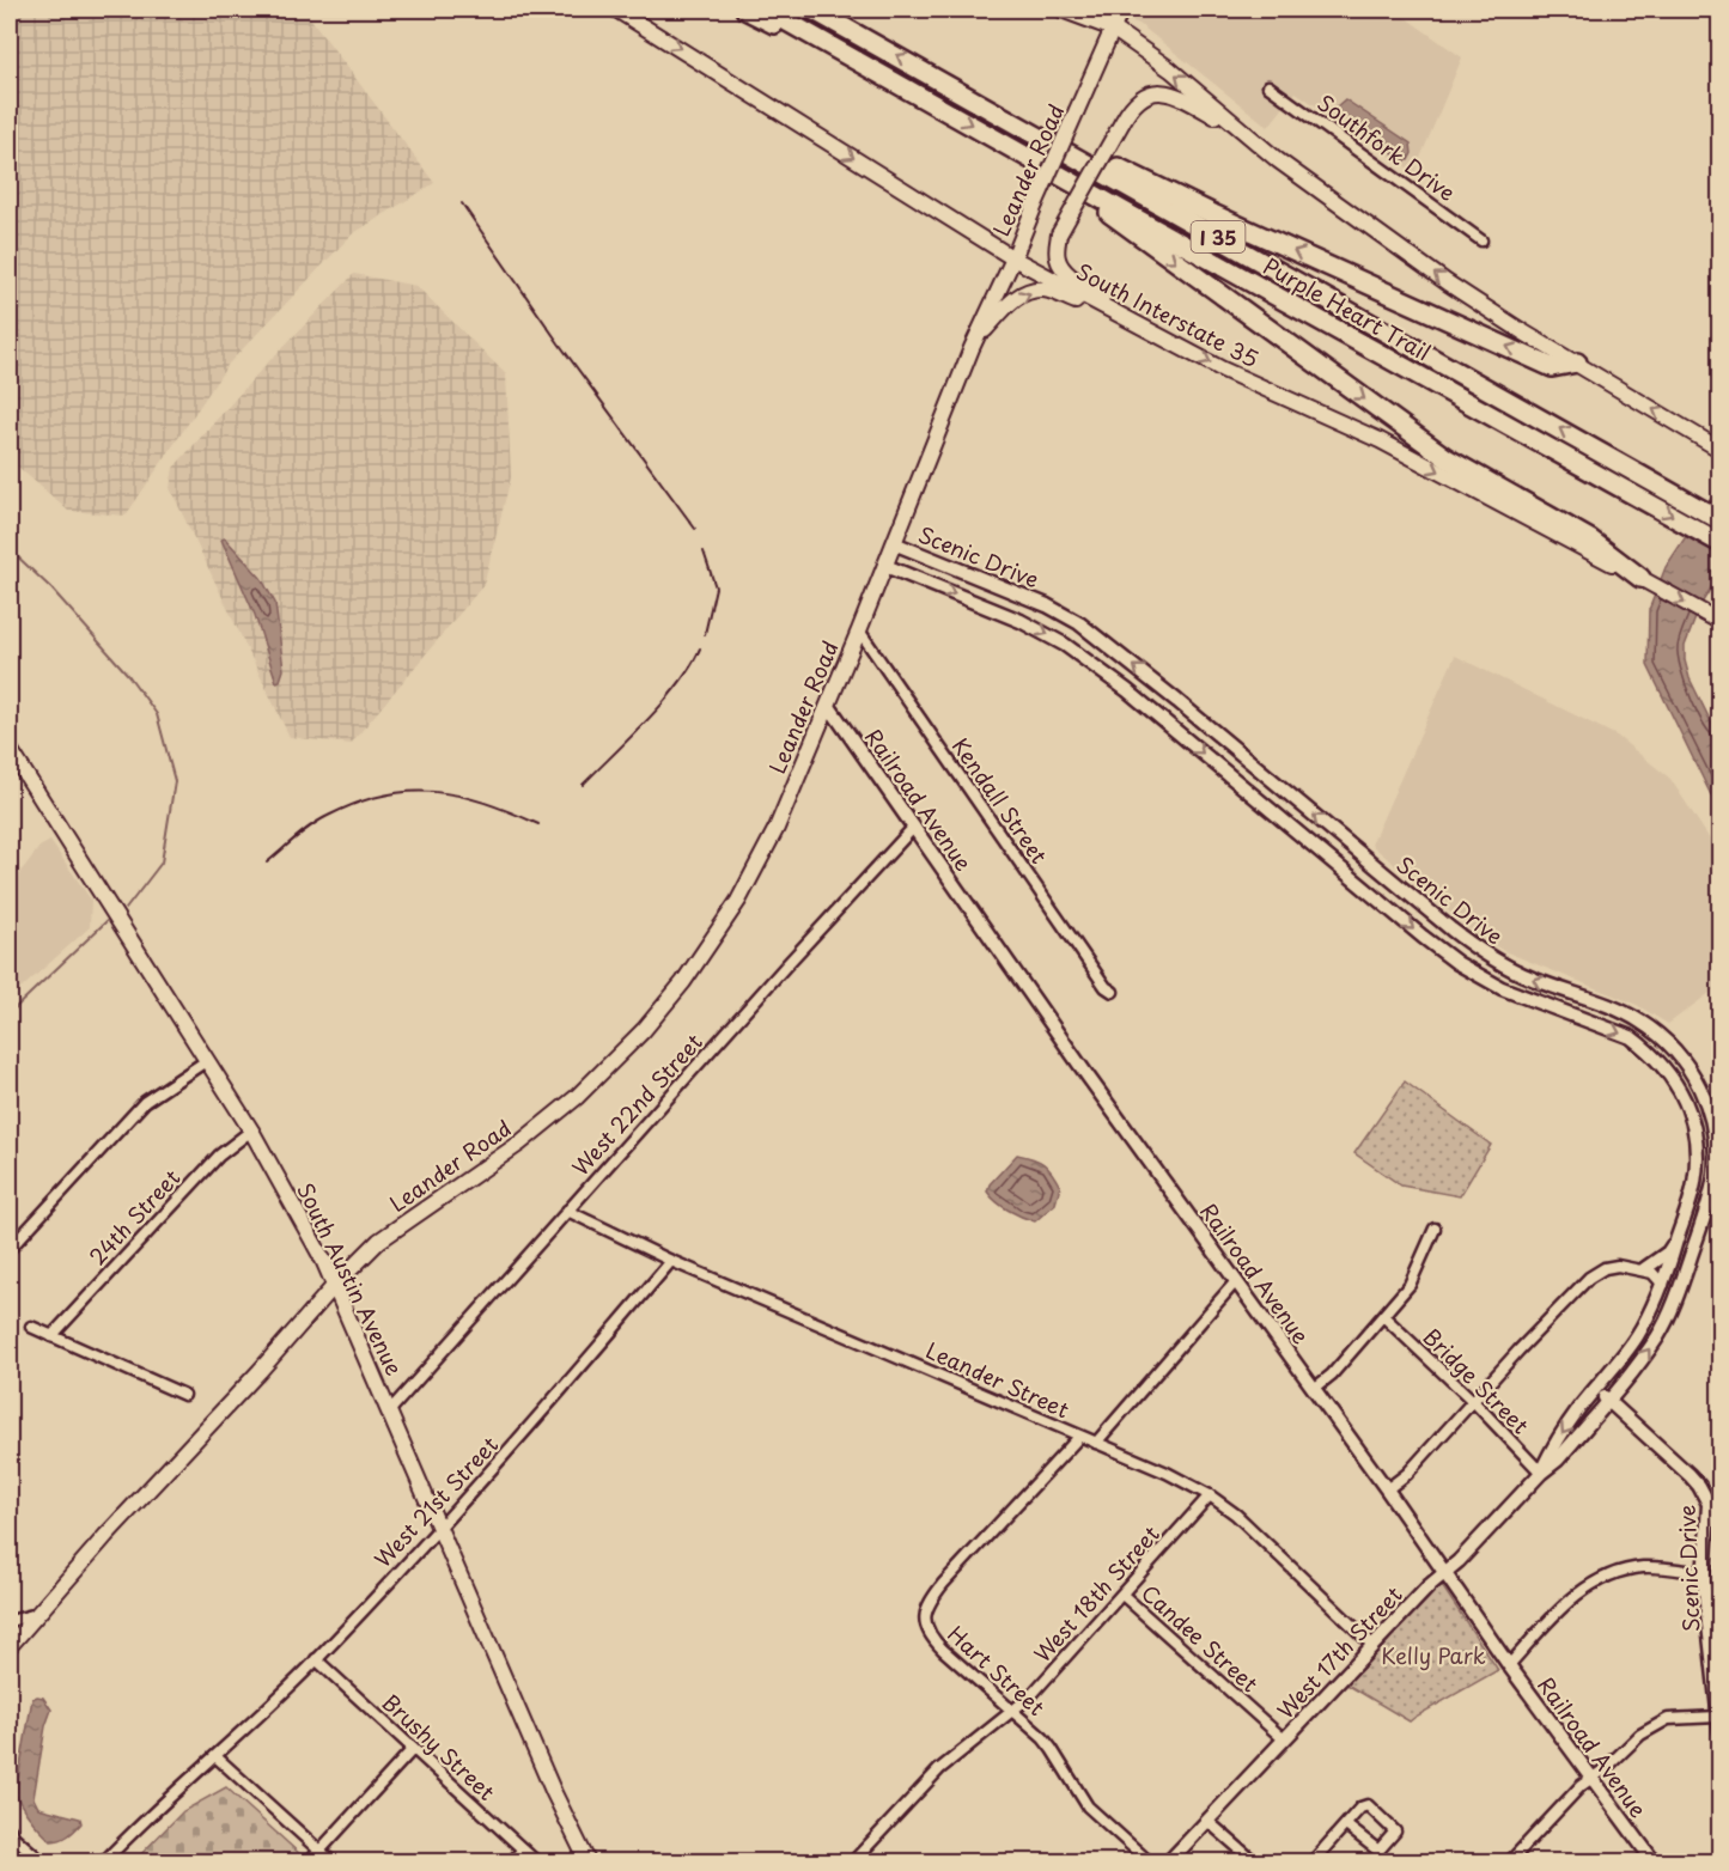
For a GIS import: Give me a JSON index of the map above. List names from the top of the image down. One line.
{"streets":{"highway":["I 35","Purple Heart Trail"],"main road":["Leander Road","South Interstate 35","South Austin Avenue"],"street":["Southfork Drive","Scenic Drive","Railroad Avenue","Kendall Street","West 22nd Street","24th Street","Leander Street","Bridge Street","West 21st Street","West 18th Street","Candee Street","West 17th Street","Hart Street","Brushy Street"]},"crossings":[["Leander Road","South Interstate 35"],["Leander Road","Scenic Drive"],["Leander Road","Railroad Avenue"],["Leander Road","Kendall Street"],["Leander Road","South Austin Avenue"],["Scenic Drive","West 17th Street"],["Railroad Avenue","West 22nd Street"],["Railroad Avenue","West 17th Street"],["West 22nd Street","South Austin Avenue"],["West 22nd Street","Leander Street"],["24th Street","South Austin Avenue"],["South Austin Avenue","West 21st Street"],["Leander Street","West 21st Street"],["Leander Street","West 18th Street"],["Leander Street","West 17th Street"],["Leander Street","Hart Street"],["Bridge Street","West 17th Street"],["West 21st Street","Brushy Street"],["West 18th Street","Candee Street"],["West 18th Street","Hart Street"],["Candee Street","West 17th Street"]],"one_way":["South Interstate 35"],"parks":["Kelly Park"]}
